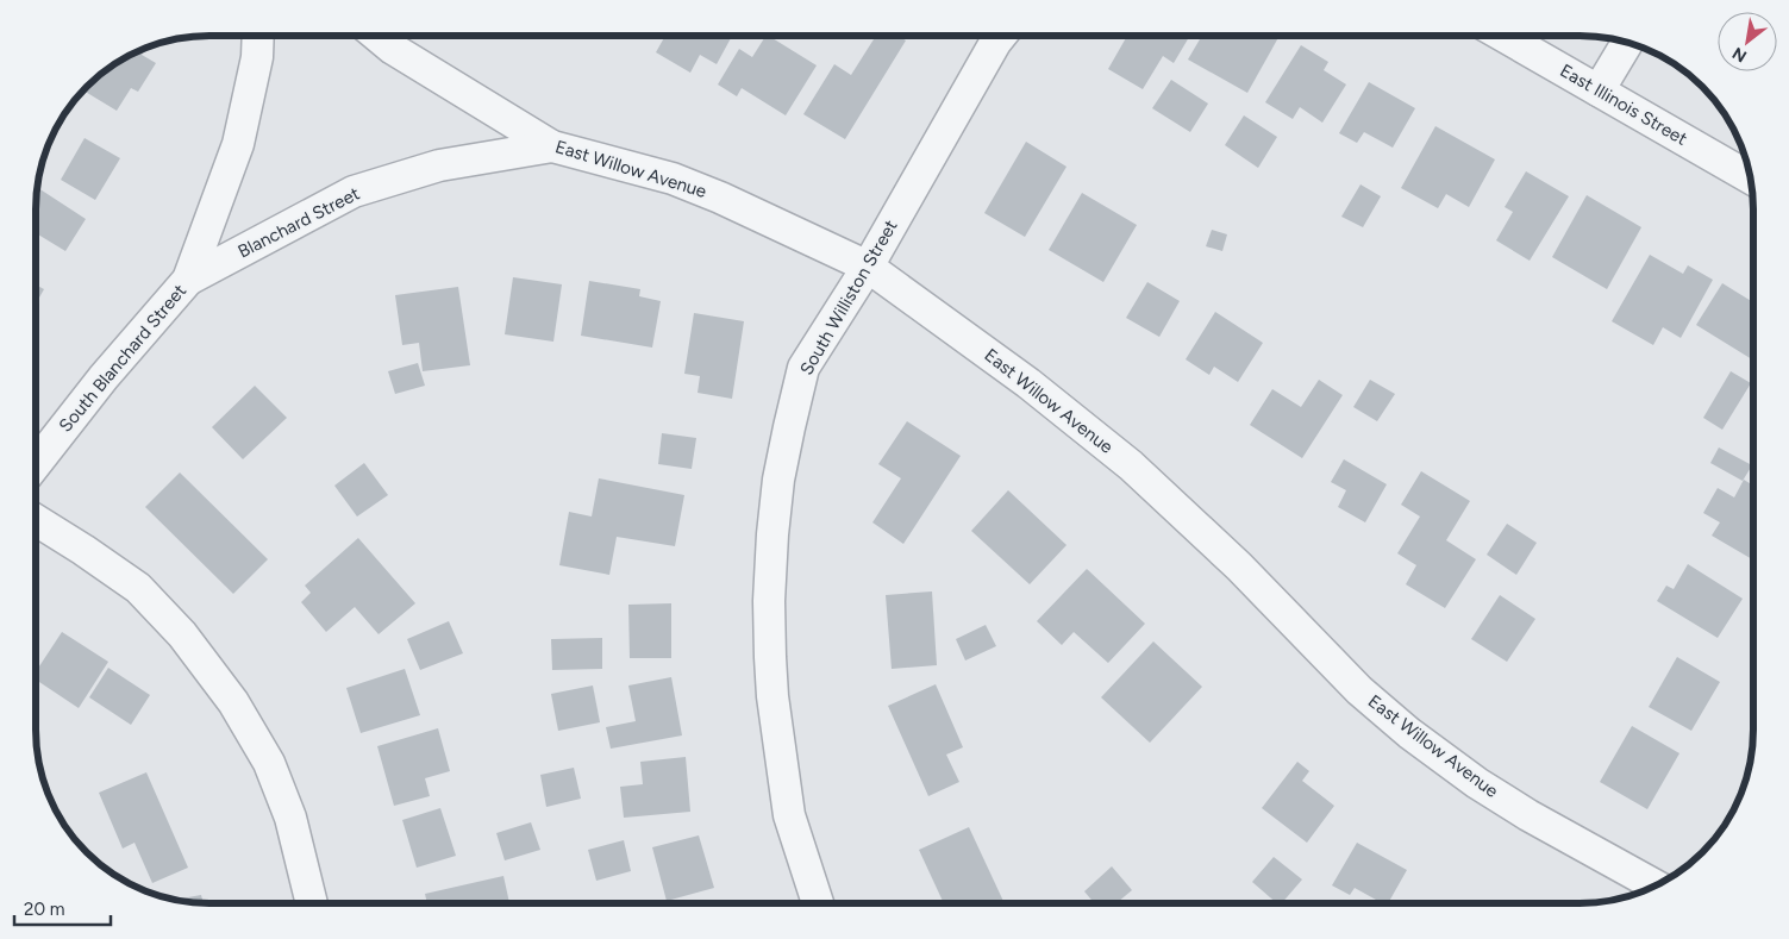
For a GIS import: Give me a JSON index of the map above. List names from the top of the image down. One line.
{"streets":{"street":["East Illinois Street","East Willow Avenue","Blanchard Street","South Williston Street","South Blanchard Street"]},"crossings":[["East Willow Avenue","Blanchard Street"],["East Willow Avenue","South Williston Street"],["Blanchard Street","South Blanchard Street"]],"scale_bar":"20 m","north":"bottom left"}
